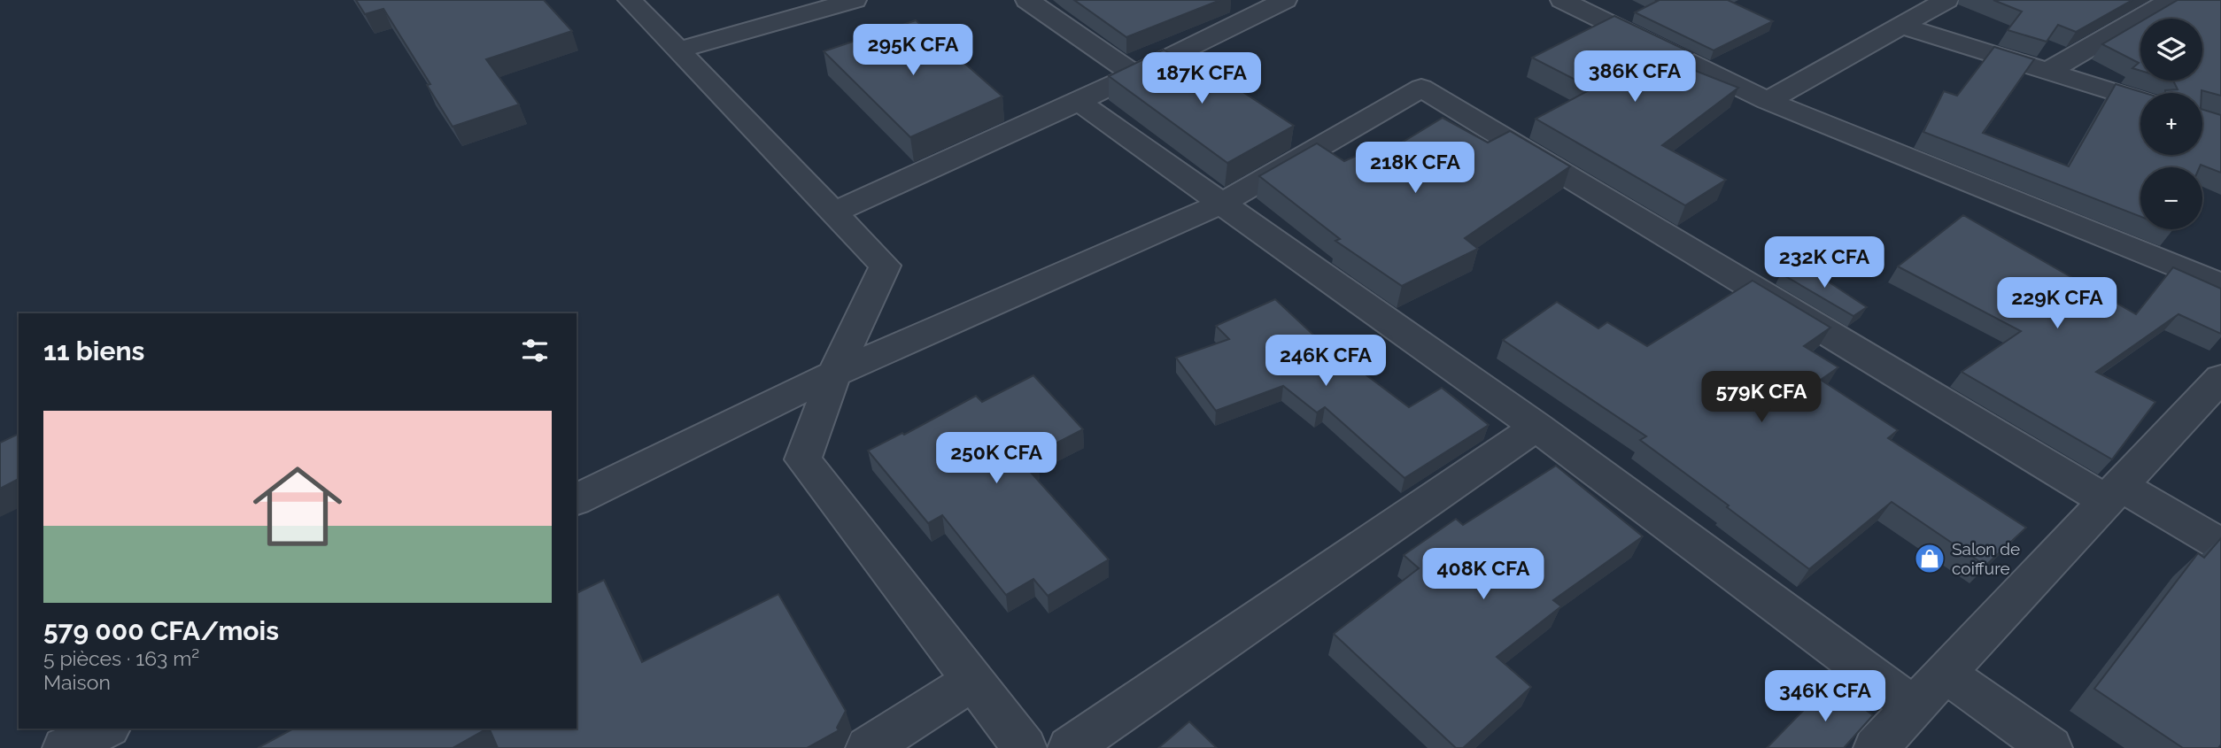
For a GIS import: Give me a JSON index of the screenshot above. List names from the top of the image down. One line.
{"places":{"shop":["Salon de coiffure"]},"page":{"map_buttons":["+","−"],"price":["295K CFA","386K CFA","187K CFA","218K CFA","232K CFA","229K CFA","246K CFA","579K CFA","250K CFA","408K CFA","346K CFA"],"heading":"11 biens","list":[{"name":"579 000 CFA/mois","note":"5 pièces · 163 m² · Maison"}]}}
